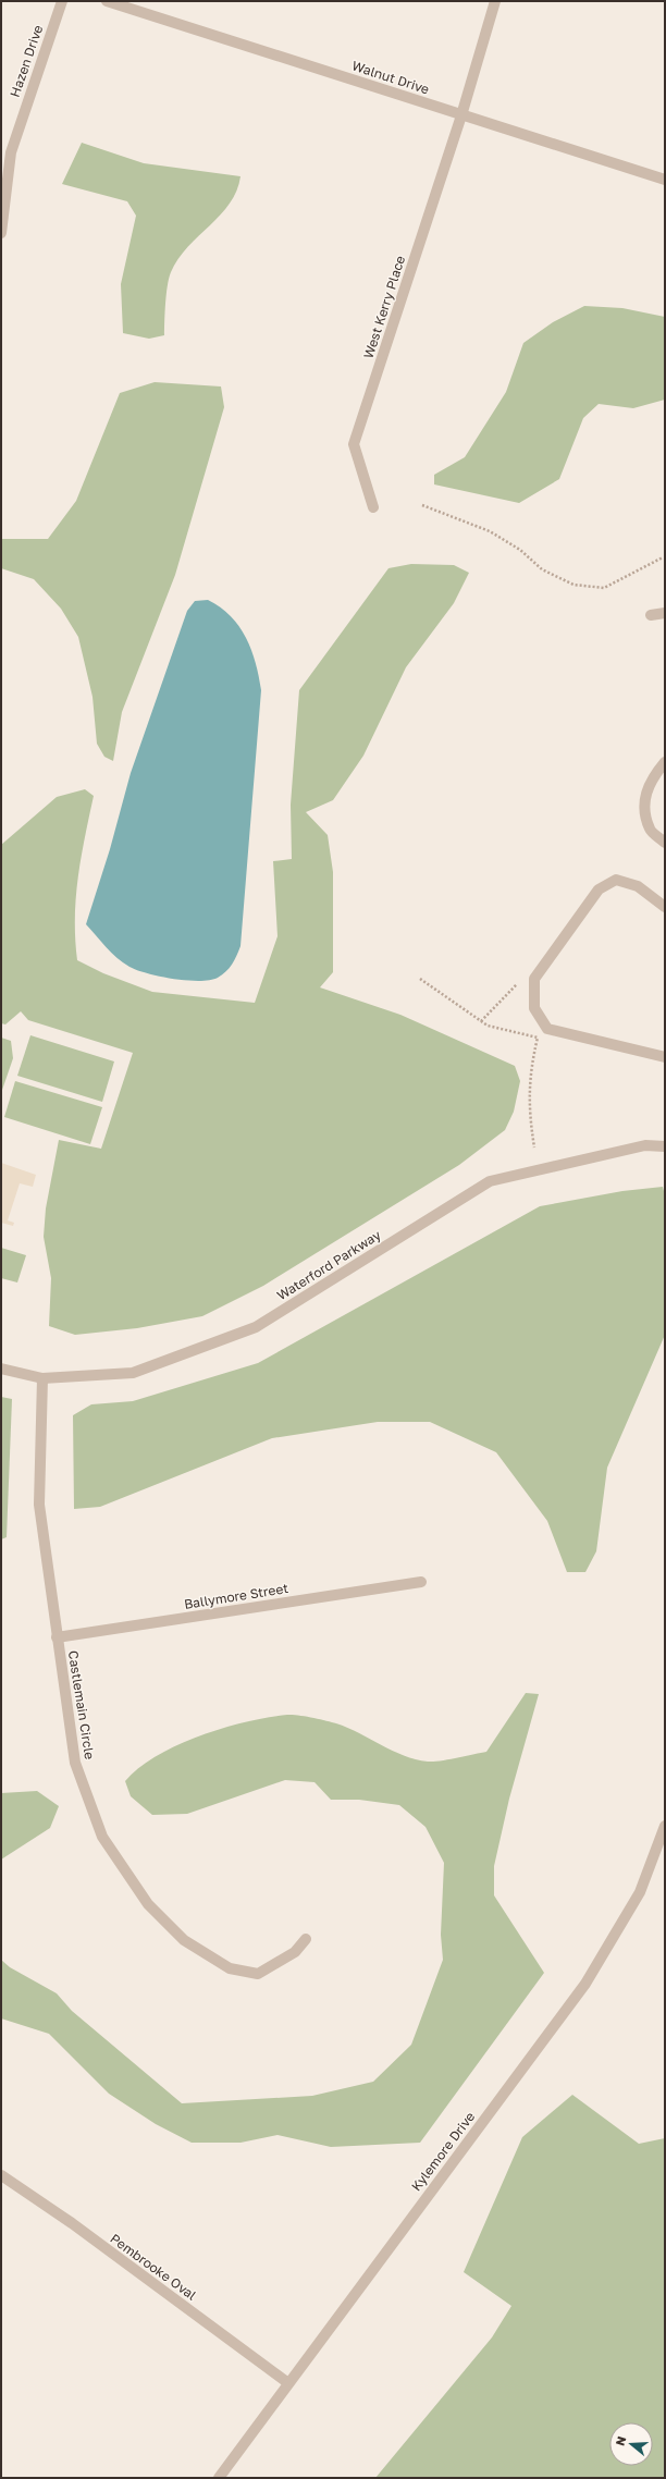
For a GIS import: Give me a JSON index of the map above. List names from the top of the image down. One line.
{"streets":{"street":["Hazen Drive","Walnut Drive","West Kerry Place","Waterford Parkway","Ballymore Street","Castlemain Circle","Kylemore Drive","Pembrooke Oval"]},"crossings":[["Walnut Drive","West Kerry Place"],["Waterford Parkway","Castlemain Circle"],["Ballymore Street","Castlemain Circle"],["Kylemore Drive","Pembrooke Oval"]],"north":"left"}
